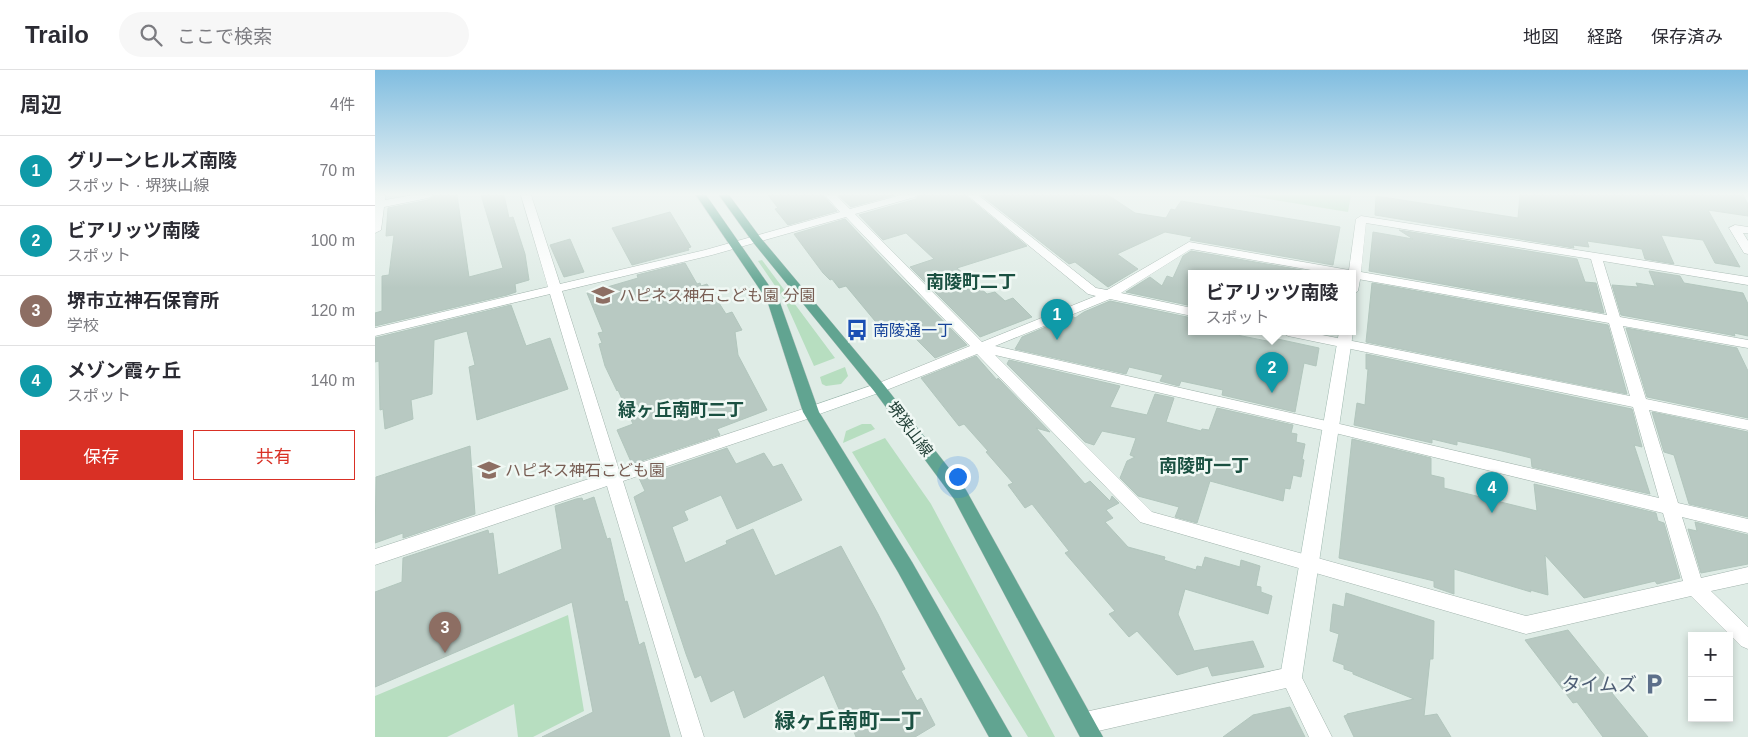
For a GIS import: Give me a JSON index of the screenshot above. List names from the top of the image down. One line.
{"streets":{"main road":["堺狭山線"]},"districts":["南陵町二丁","緑ヶ丘南町二丁","南陵町一丁","緑ヶ丘南町一丁"],"places":{"school or university":["ハピネス神石こども園 分園","ハピネス神石こども園"],"bus stop":["南陵通一丁"],"parking":["タイムズ"]},"page":{"header":"Trailo","search":"ここで検索","nav":["地図","経路","保存済み"],"heading":["周辺","4件"],"list":[{"mark":"1","name":"グリーンヒルズ南陵","note":"スポット · 堺狭山線","value":"70 m"},{"mark":"2","name":"ビアリッツ南陵","note":"スポット","value":"100 m"},{"mark":"3","name":"堺市立神石保育所","note":"学校","value":"120 m"},{"mark":"4","name":"メゾン霞ヶ丘","note":"スポット","value":"140 m"}],"popup":["ビアリッツ南陵","スポット"],"pins":["1","2","4","3"],"buttons":["保存","共有"],"map_buttons":["+","−"]}}
